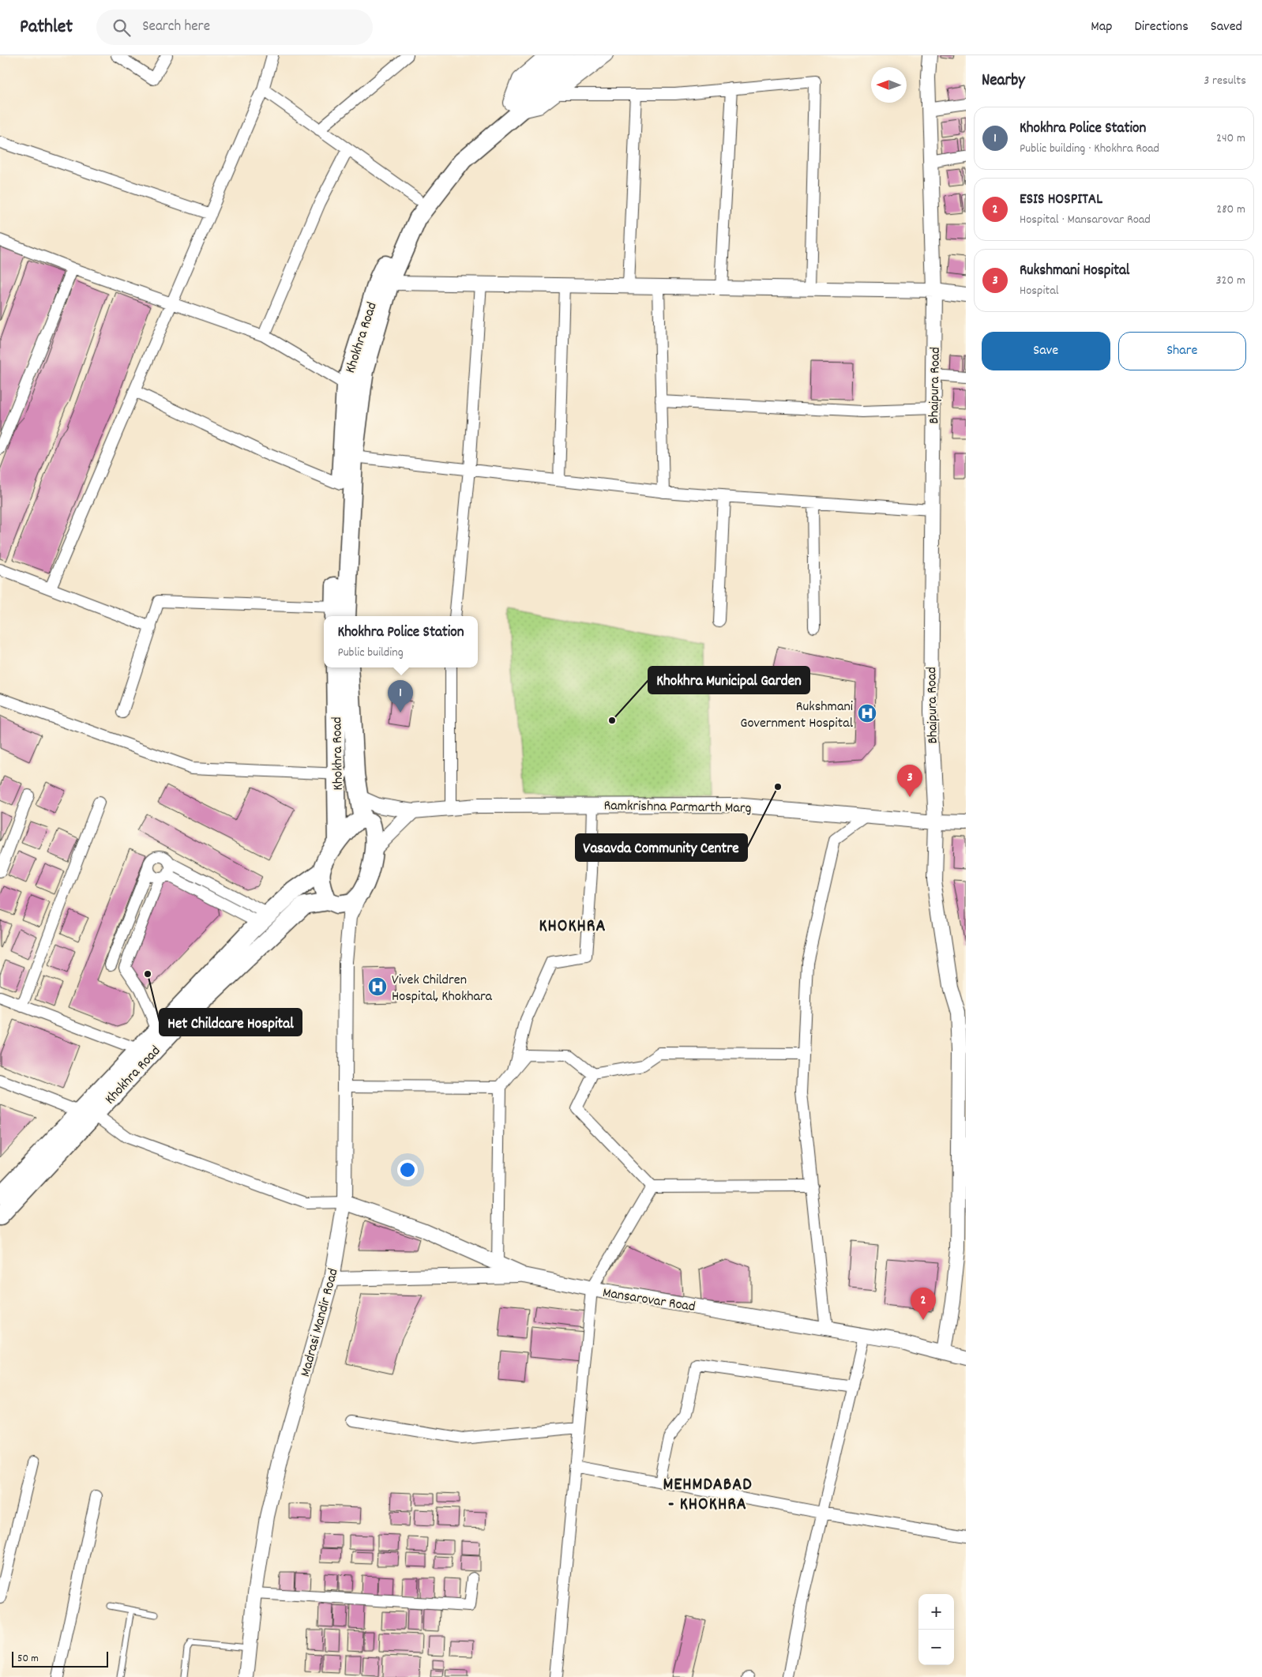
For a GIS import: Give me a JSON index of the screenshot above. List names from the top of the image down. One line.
{"streets":{"main road":["Khokhra Road"],"street":["Bhaipura Road","Ramkrishna Parmarth Marg","Mansarovar Road","Madrasi Mandir Road"]},"crossings":[["Khokhra Road","Ramkrishna Parmarth Marg"],["Bhaipura Road","Ramkrishna Parmarth Marg"],["Bhaipura Road","Mansarovar Road"],["Mansarovar Road","Madrasi Mandir Road"]],"districts":["KHOKHRA","MEHMDABAD - KHOKHRA"],"places":{"hospital":["Rukshmani Government Hospital","Vivek Children Hospital, Khokhara"],"other":["Khokhra Municipal Garden","Vasavda Community Centre","Het Childcare Hospital"]},"scale_bar":"50 m","north":"left","page":{"header":"Pathlet","search":"Search here","nav":["Map","Directions","Saved"],"heading":["Nearby","3 results"],"list":[{"mark":"1","name":"Khokhra Police Station","note":"Public building · Khokhra Road","value":"240 m"},{"mark":"2","name":"ESIS HOSPITAL","note":"Hospital · Mansarovar Road","value":"280 m"},{"mark":"3","name":"Rukshmani Hospital","note":"Hospital","value":"320 m"}],"buttons":["Save","Share"],"popup":["Khokhra Police Station","Public building"],"pins":["1","3","2"],"map_buttons":["+","−"],"scale":"50 m"}}
